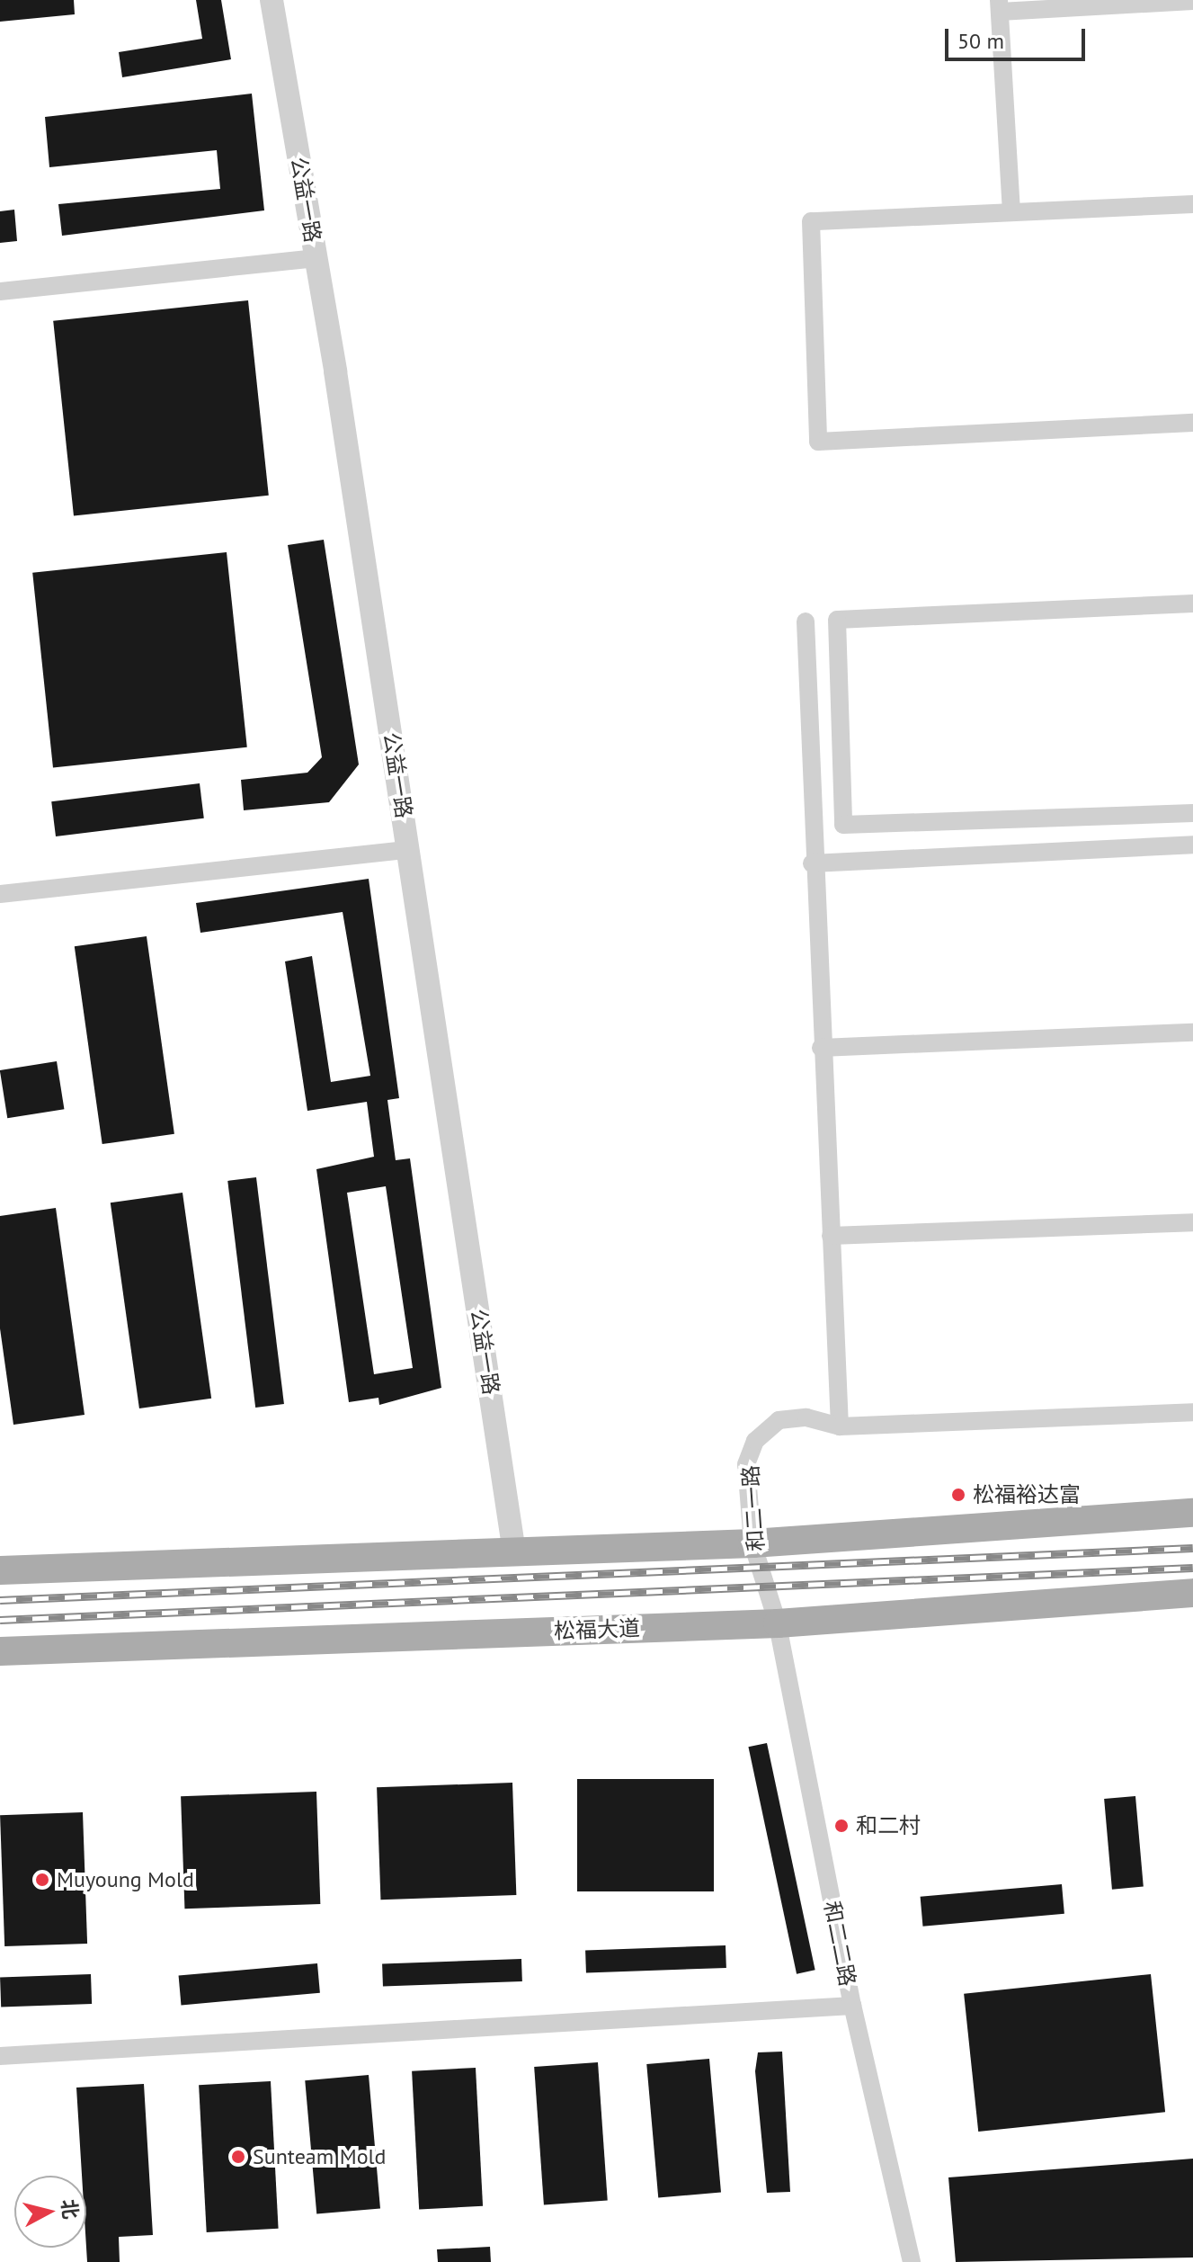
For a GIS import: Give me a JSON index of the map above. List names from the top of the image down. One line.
{"streets":{"main road":["松福大道"],"street":["公益一路","和二一路","和二二路"]},"crossings":[["和二一路","松福大道"],["和二一路","和二二路"],["松福大道","和二二路"]],"places":["松福裕达富","和二村","Muyoung Mold","Sunteam Mold"],"scale_bar":"50 m","north":"right"}
